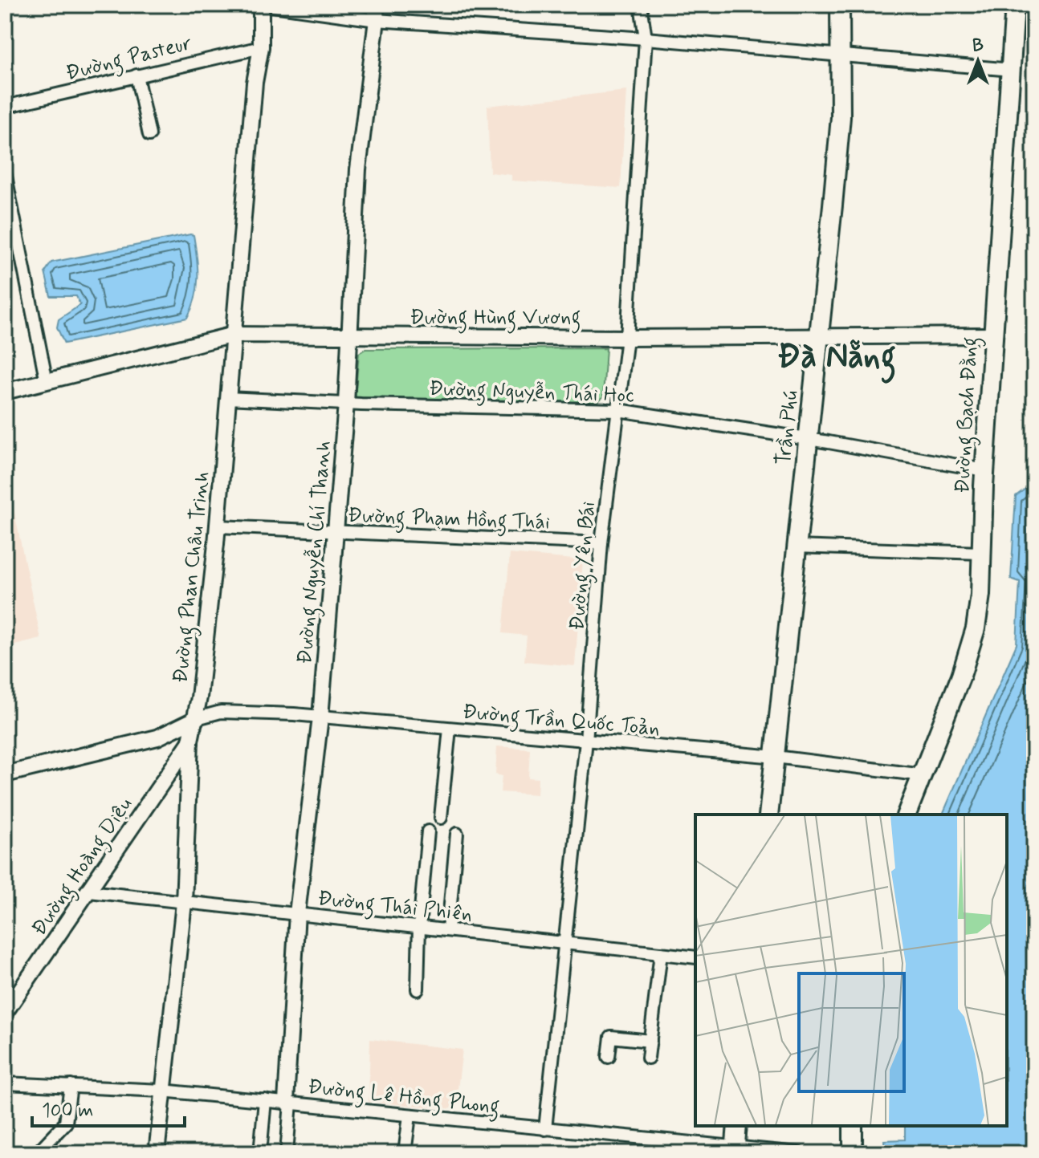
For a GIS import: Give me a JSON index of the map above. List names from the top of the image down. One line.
{"streets":{"main road":["Đường Bạch Đằng","Trần Phú"],"street":["Đường Pasteur","Đường Hùng Vương","Đường Nguyễn Thái Học","Đường Phạm Hồng Thái","Đường Nguyễn Chí Thanh","Đường Yên Bái","Đường Phan Châu Trinh","Đường Trần Quốc Toản","Đường Hoàng Diệu","Đường Thái Phiên","Đường Lê Hồng Phong"]},"crossings":[["Đường Pasteur","Đường Phan Châu Trinh"],["Đường Hùng Vương","Đường Bạch Đằng"],["Đường Hùng Vương","Trần Phú"],["Đường Hùng Vương","Đường Nguyễn Chí Thanh"],["Đường Hùng Vương","Đường Yên Bái"],["Đường Hùng Vương","Đường Phan Châu Trinh"],["Đường Nguyễn Thái Học","Đường Bạch Đằng"],["Đường Nguyễn Thái Học","Trần Phú"],["Đường Nguyễn Thái Học","Đường Nguyễn Chí Thanh"],["Đường Nguyễn Thái Học","Đường Yên Bái"],["Đường Nguyễn Thái Học","Đường Phan Châu Trinh"],["Đường Bạch Đằng","Đường Trần Quốc Toản"],["Trần Phú","Đường Trần Quốc Toản"],["Đường Phạm Hồng Thái","Đường Nguyễn Chí Thanh"],["Đường Phạm Hồng Thái","Đường Yên Bái"],["Đường Phạm Hồng Thái","Đường Phan Châu Trinh"],["Đường Nguyễn Chí Thanh","Đường Trần Quốc Toản"],["Đường Nguyễn Chí Thanh","Đường Thái Phiên"],["Đường Nguyễn Chí Thanh","Đường Lê Hồng Phong"],["Đường Yên Bái","Đường Trần Quốc Toản"],["Đường Yên Bái","Đường Thái Phiên"],["Đường Yên Bái","Đường Lê Hồng Phong"],["Đường Phan Châu Trinh","Đường Trần Quốc Toản"],["Đường Phan Châu Trinh","Đường Hoàng Diệu"],["Đường Phan Châu Trinh","Đường Thái Phiên"],["Đường Phan Châu Trinh","Đường Lê Hồng Phong"],["Đường Hoàng Diệu","Đường Thái Phiên"]],"districts":["Đà Nẵng"],"scale_bar":"100 m","north":"top"}
